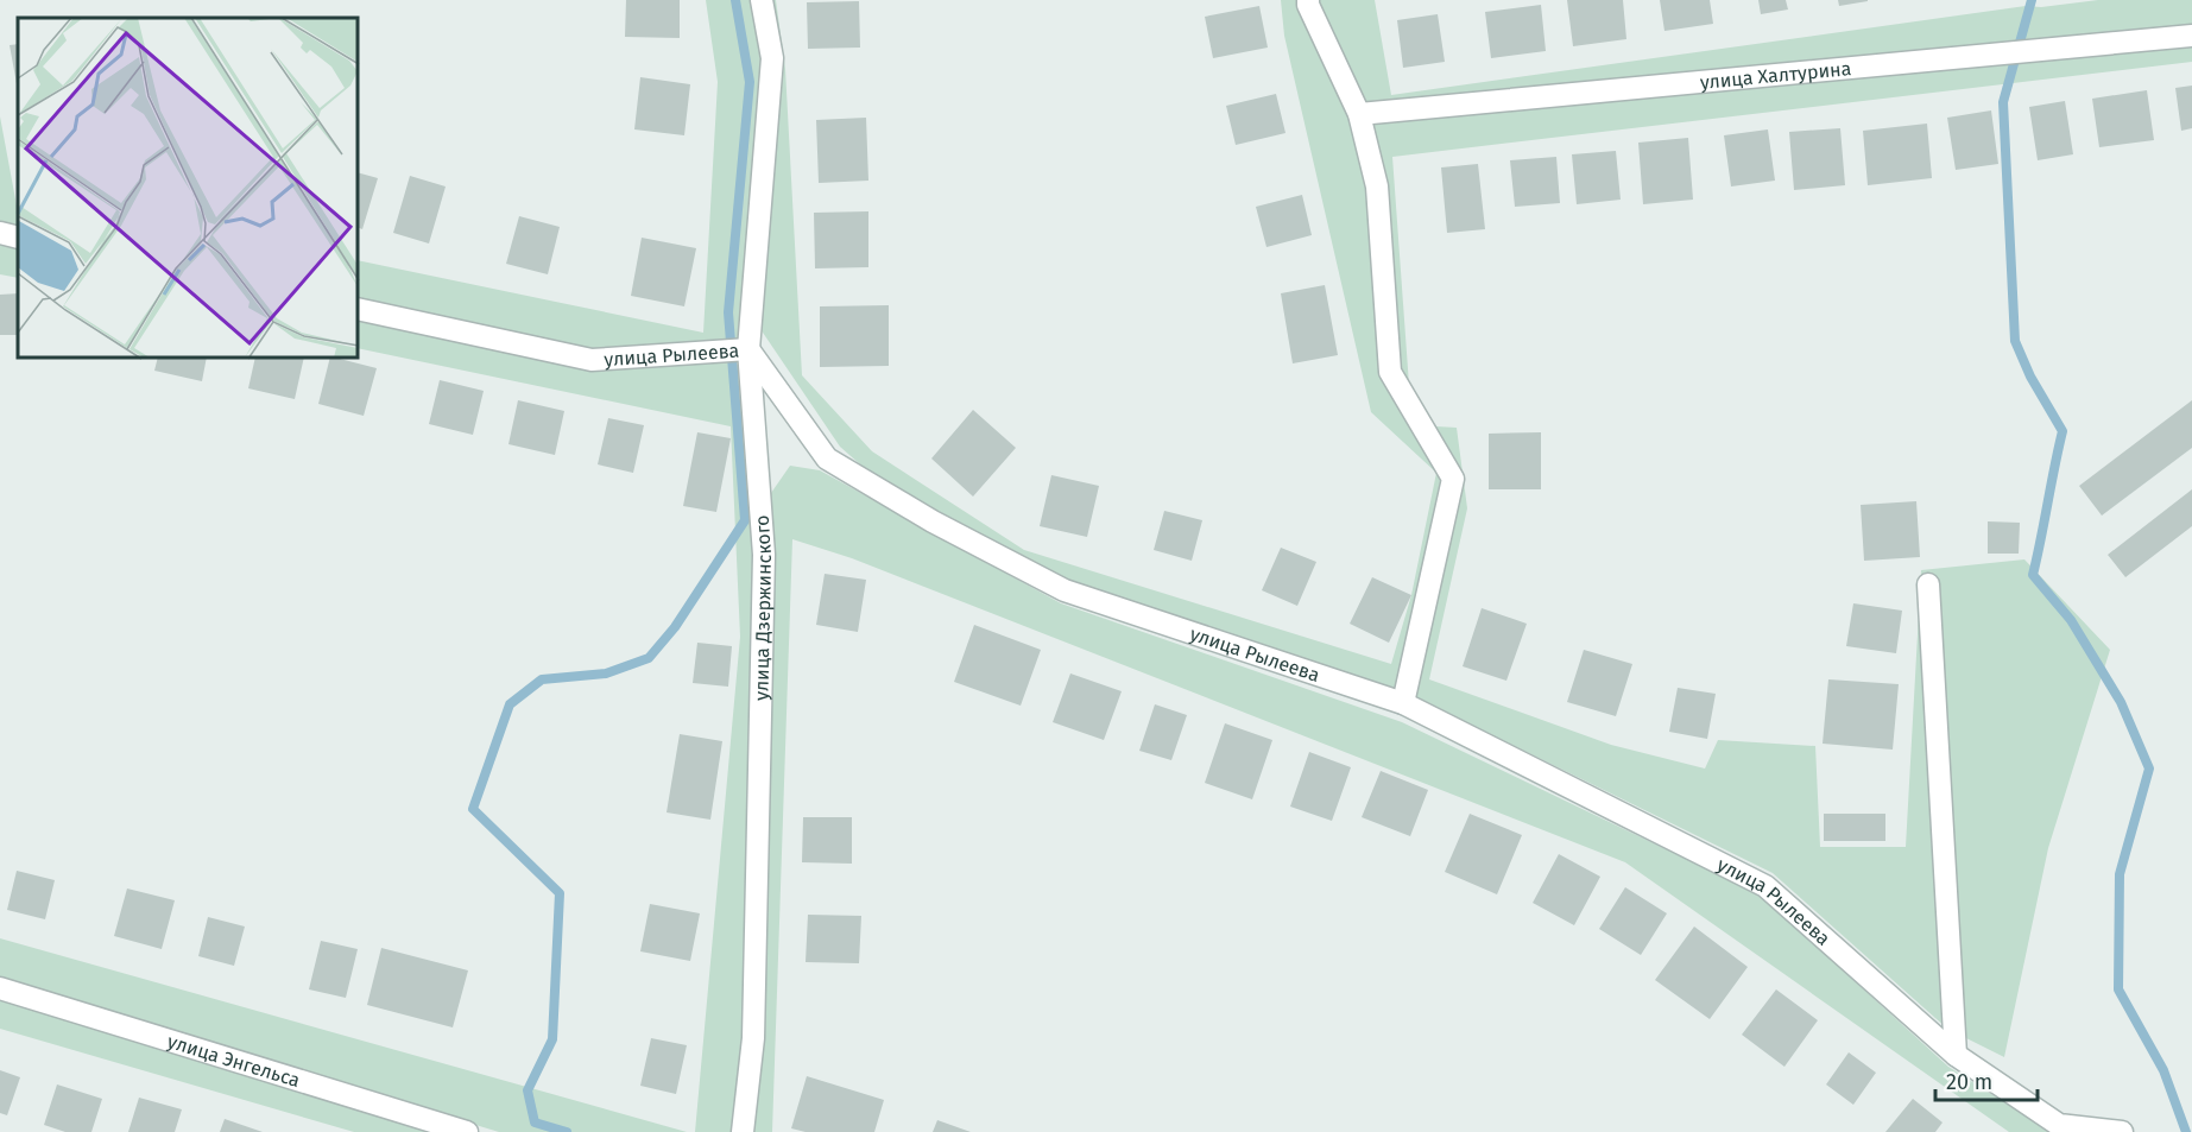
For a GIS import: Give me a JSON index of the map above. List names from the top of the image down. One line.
{"streets":{"street":["улица Халтурина","улица Рылеева","улица Дзержинского","улица Энгельса"]},"crossings":[["улица Рылеева","улица Дзержинского"]],"scale_bar":"20 m"}
